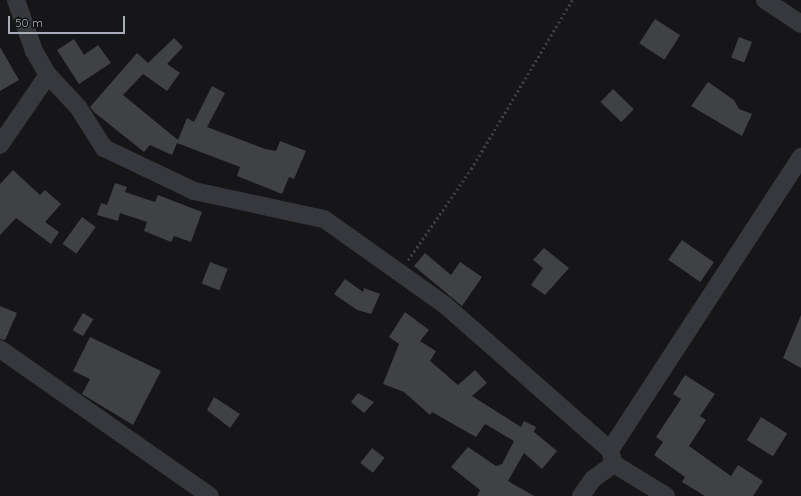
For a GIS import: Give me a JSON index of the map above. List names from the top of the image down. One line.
{"scale_bar":"50 m"}
